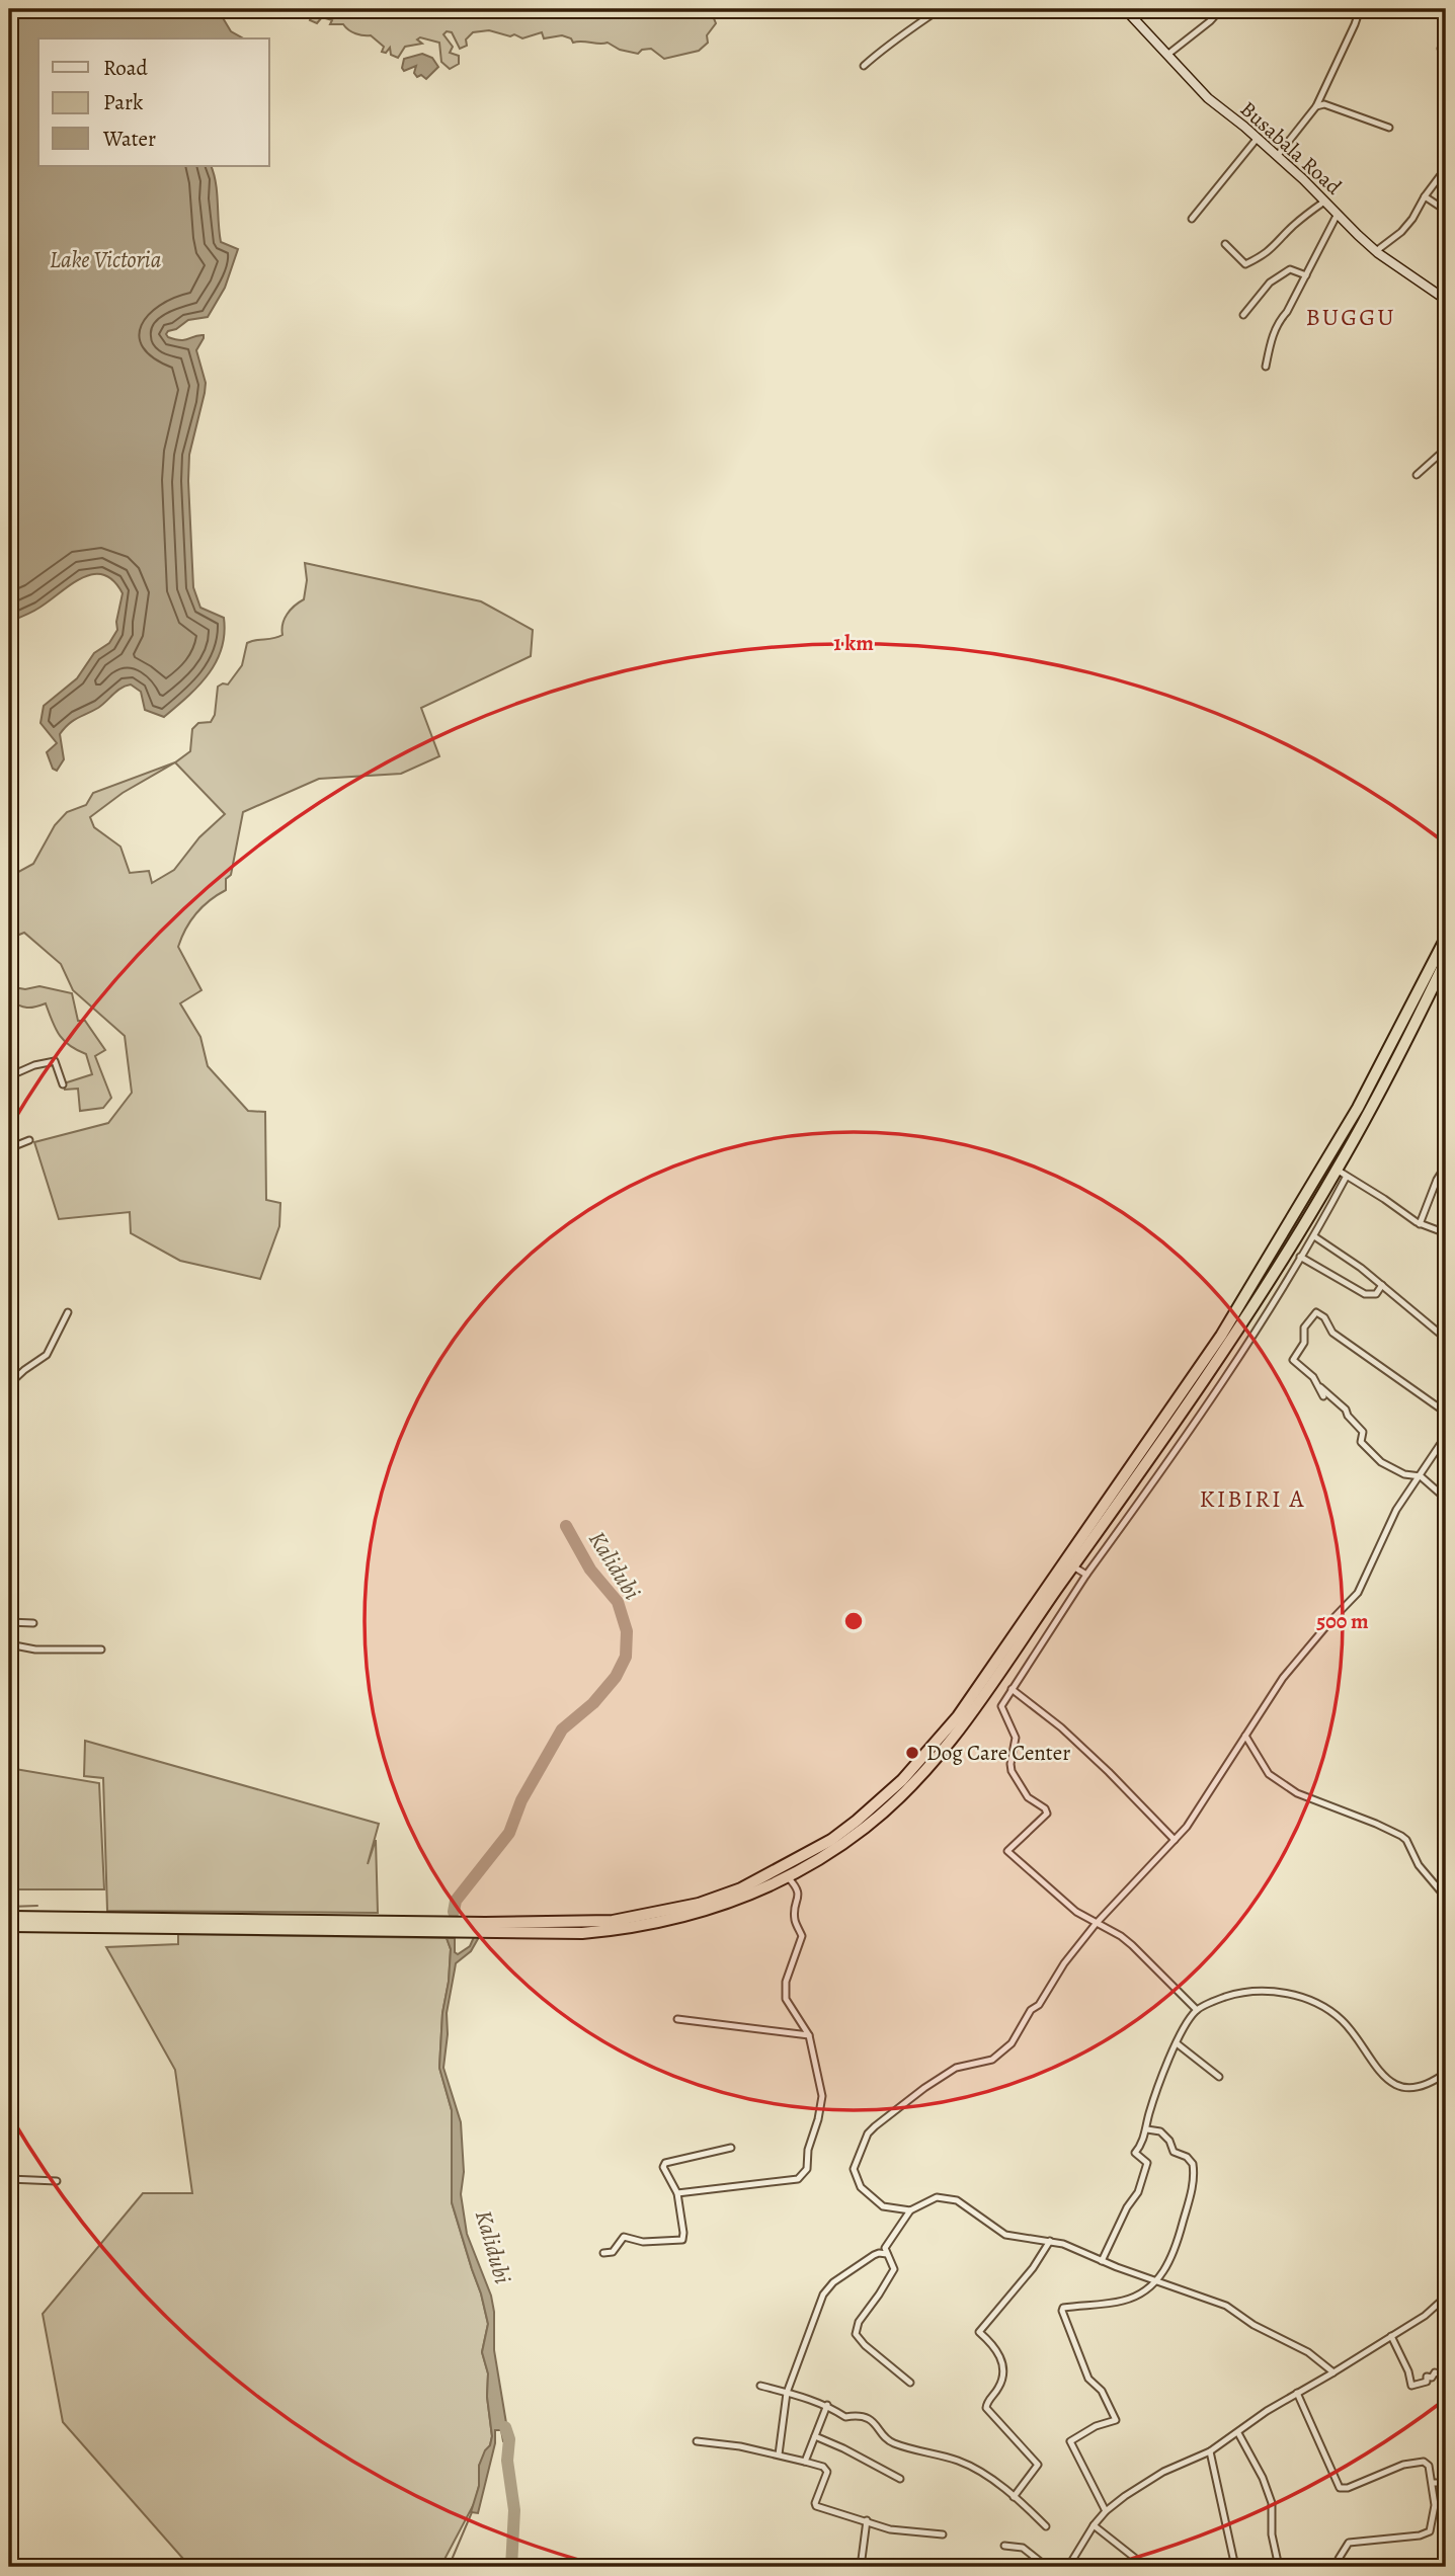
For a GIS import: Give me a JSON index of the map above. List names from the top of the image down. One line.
{"streets":{"street":["Busabala Road"]},"districts":["BUGGU","KIBIRI A"],"water":["Lake Victoria","Kalidubi"],"places":["Dog Care Center"],"legend":["Road","Park","Water"],"rings":["1 km","500 m"]}
